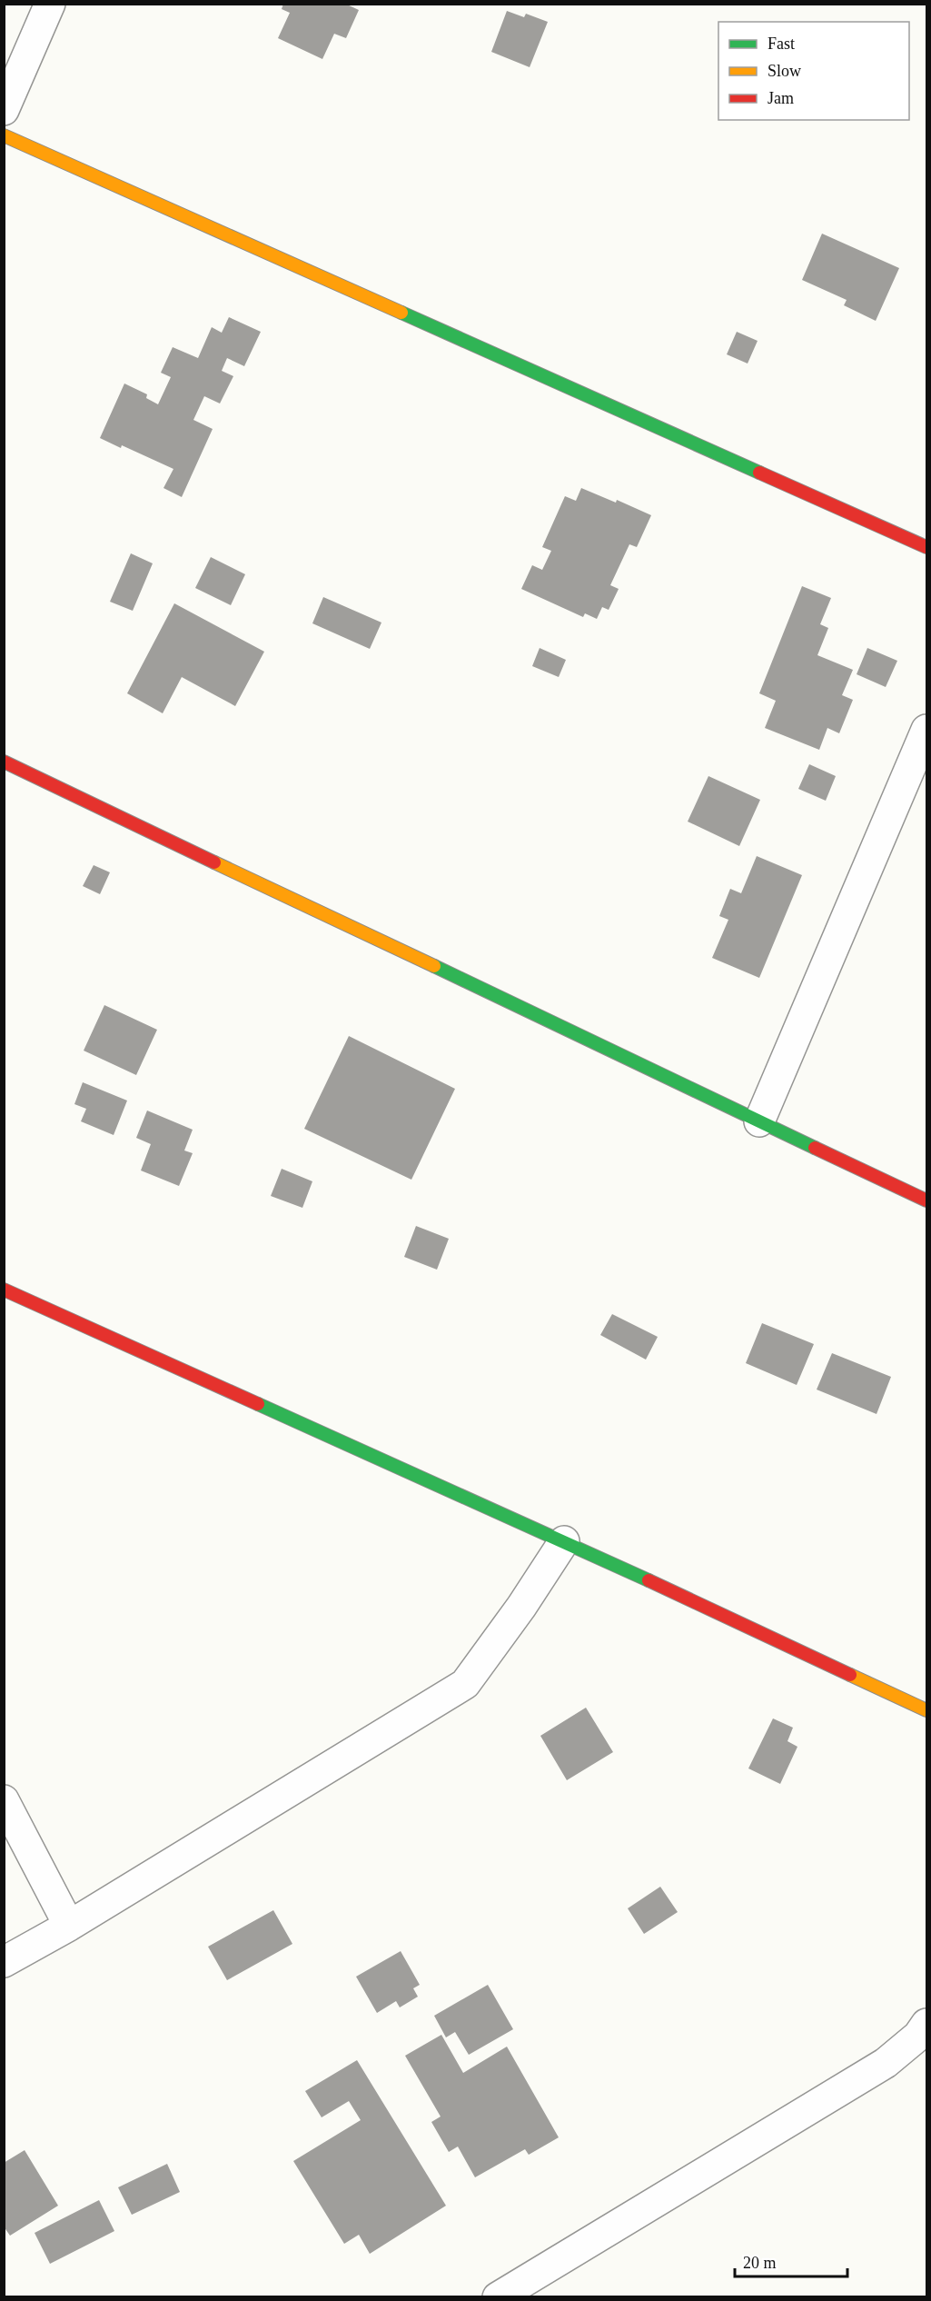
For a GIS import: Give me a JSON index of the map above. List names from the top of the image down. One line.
{"legend":["Fast","Slow","Jam"],"scale_bar":"20 m"}
